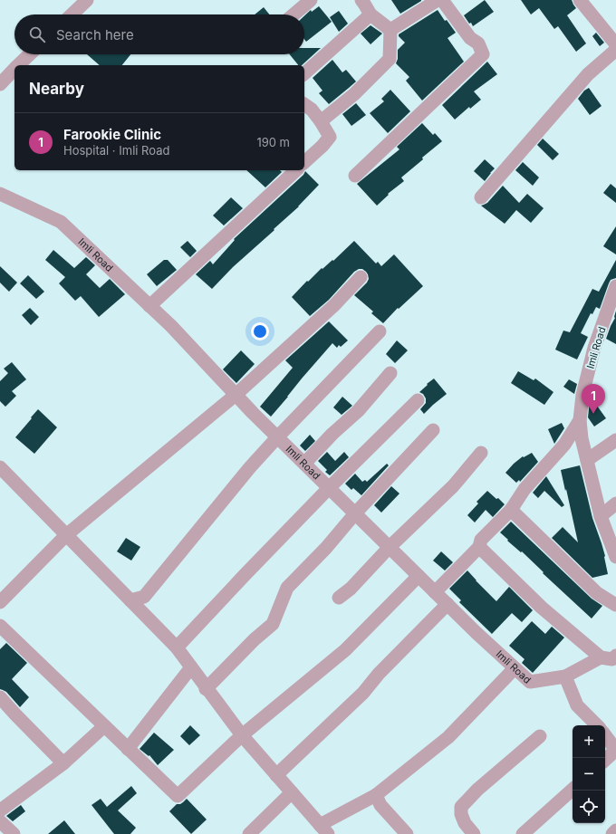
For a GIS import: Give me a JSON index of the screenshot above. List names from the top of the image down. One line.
{"streets":{"street":["Imli Road"]},"page":{"search":"Search here","heading":"Nearby","list":[{"mark":"1","name":"Farookie Clinic","note":"Hospital · Imli Road","value":"190 m"}],"pins":"1","map_buttons":["+","−"]}}
